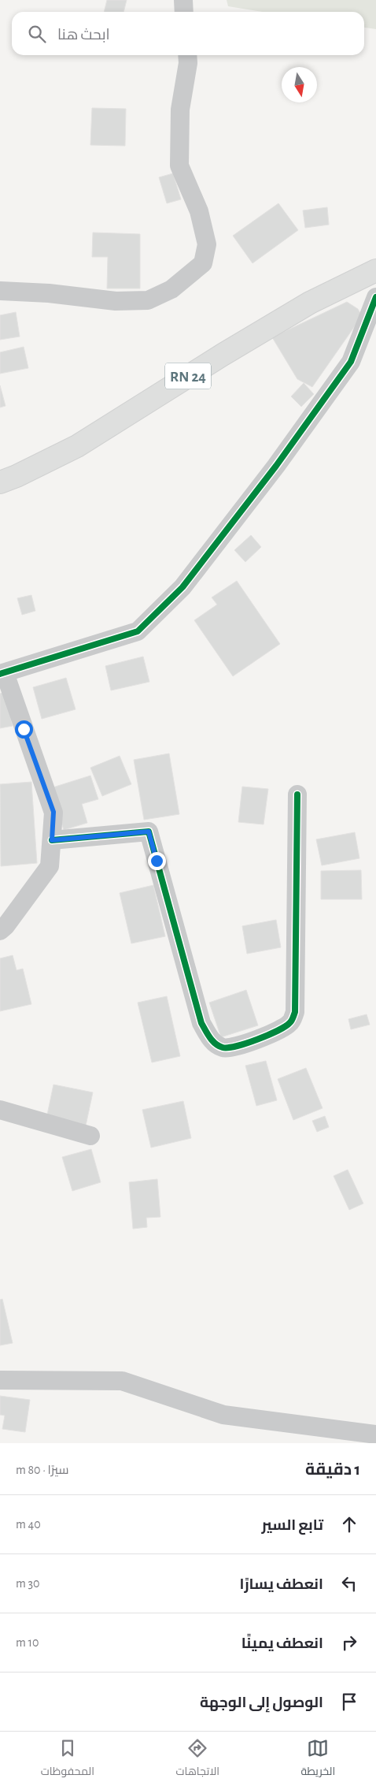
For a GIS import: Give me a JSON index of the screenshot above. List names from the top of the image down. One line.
{"streets":{"main road":["RN 24"]},"north":"bottom","page":{"search":"ابحث هنا","heading":["1 دقيقة","سيرًا · 80 m"],"list":[["تابع السير","40 m"],["انعطف يسارًا","30 m"],["انعطف يمينًا","10 m"],"الوصول إلى الوجهة"],"nav":["الخريطة","الاتجاهات","المحفوظات"]}}
